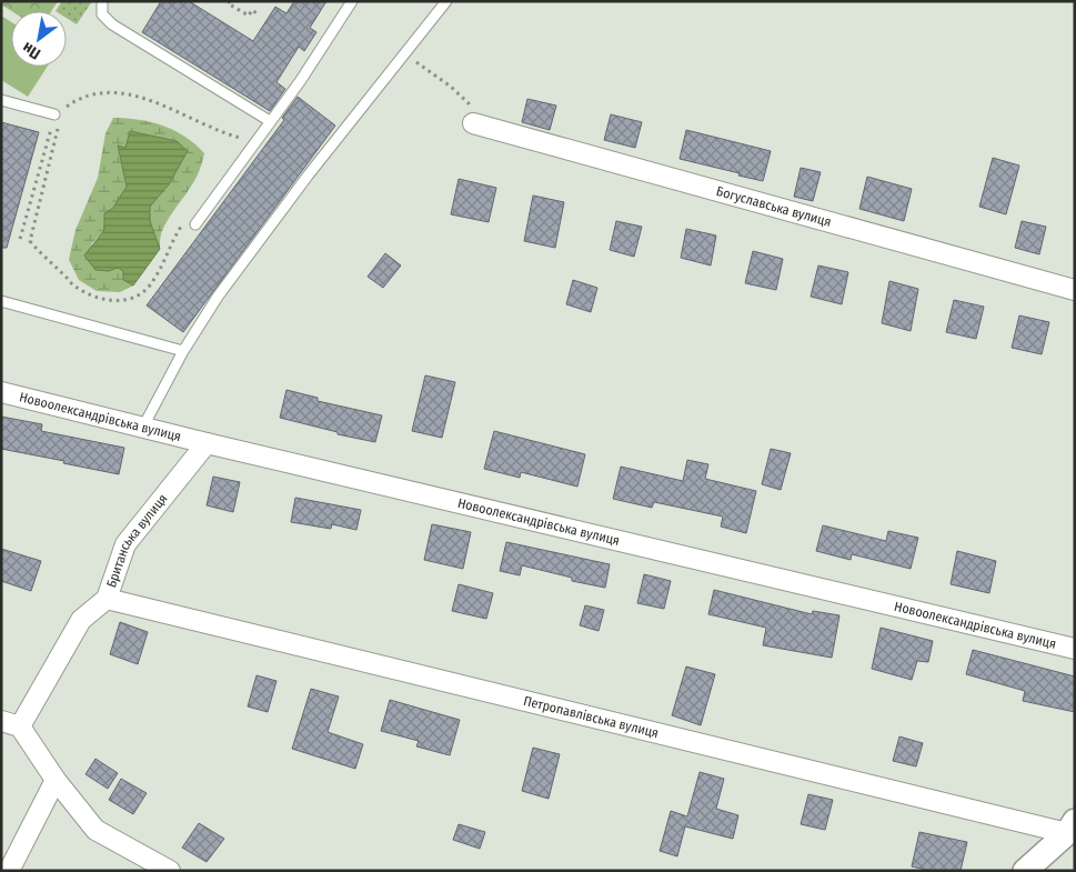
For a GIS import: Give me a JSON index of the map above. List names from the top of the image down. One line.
{"streets":{"street":["Богуславська вулиця","Новоолександрівська вулиця","Британська вулиця","Петропавлівська вулиця"]},"crossings":[["Новоолександрівська вулиця","Британська вулиця"],["Британська вулиця","Петропавлівська вулиця"]],"north":"bottom left"}
